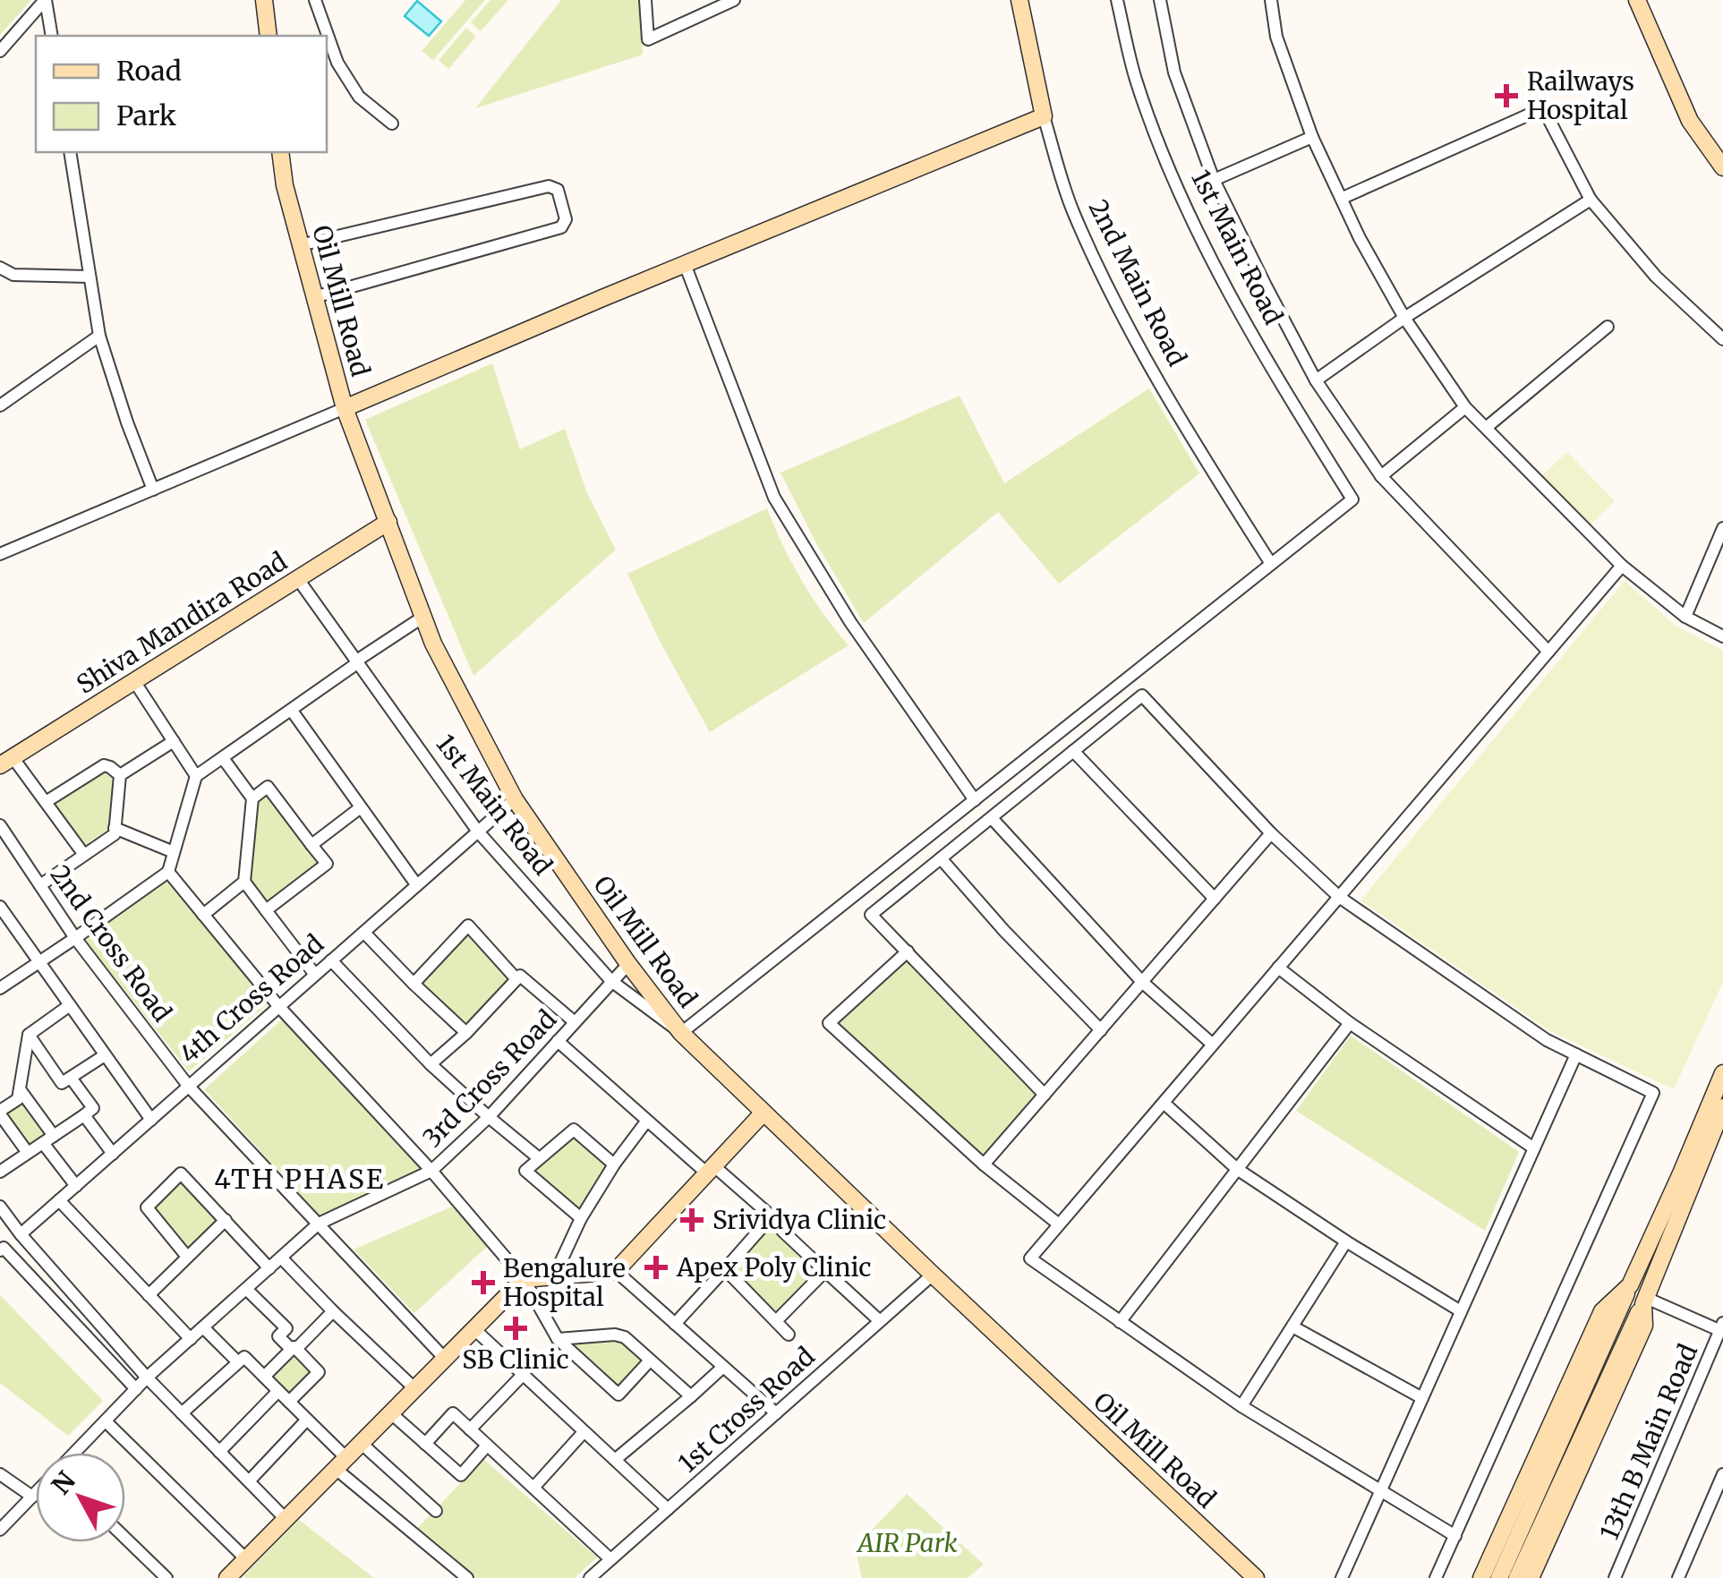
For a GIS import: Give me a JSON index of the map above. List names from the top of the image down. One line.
{"streets":{"main road":["2nd Main Road","Oil Mill Road","Shiva Mandira Road"],"street":["1st Main Road","2nd Cross Road","4th Cross Road","3rd Cross Road","1st Cross Road","13th B Main Road"]},"crossings":[["1st Main Road","2nd Main Road"],["1st Main Road","Oil Mill Road"],["1st Main Road","Shiva Mandira Road"],["1st Main Road","4th Cross Road"],["1st Main Road","3rd Cross Road"],["Oil Mill Road","Shiva Mandira Road"],["Oil Mill Road","4th Cross Road"],["Oil Mill Road","3rd Cross Road"],["Oil Mill Road","1st Cross Road"],["2nd Cross Road","4th Cross Road"],["2nd Cross Road","3rd Cross Road"]],"districts":["4TH PHASE"],"parks":["AIR Park"],"places":{"health":["Railways Hospital","Srividya Clinic","Apex Poly Clinic","Bengalure Hospital","SB Clinic"]},"legend":["Road","Park"],"north":"top left"}
